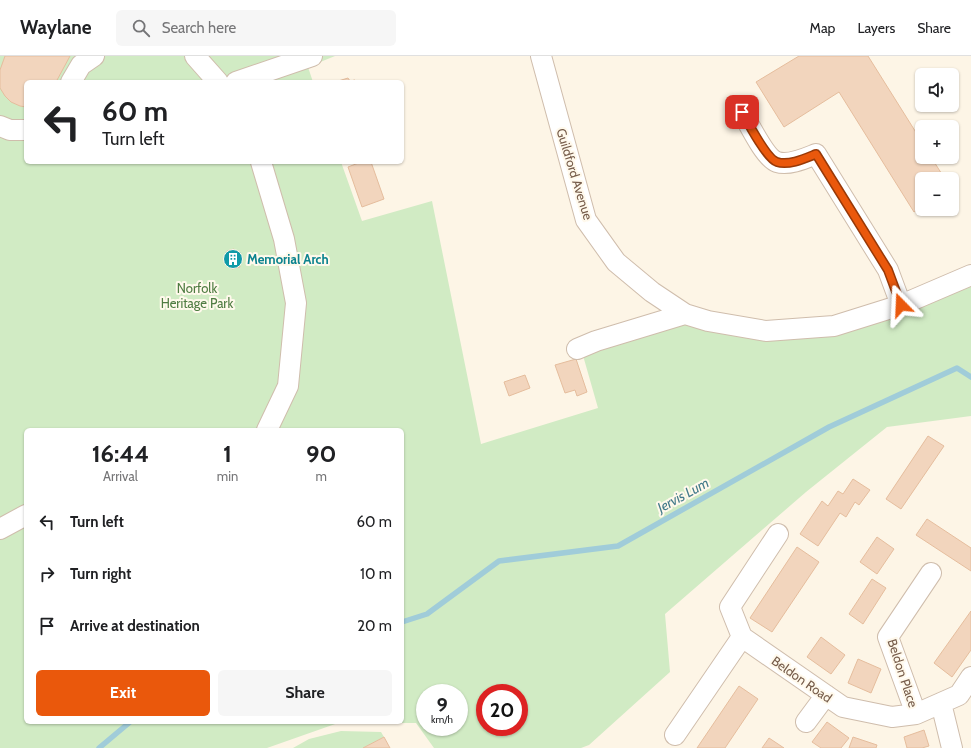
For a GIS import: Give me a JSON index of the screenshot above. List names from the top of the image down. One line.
{"streets":{"street":["Guildford Avenue","Beldon Place","Beldon Road"]},"crossings":[["Beldon Place","Beldon Road"]],"water":["Jervis Lum"],"parks":["Norfolk Heritage Park"],"places":{"building":["Memorial Arch"]},"page":{"header":"Waylane","search":"Search here","nav":["Map","Layers","Share"],"map_buttons":["+","−"],"turn":["60 m","Turn left"],"eta":["16:44","Arrival","1","min","90","m"],"list":[{"name":"Turn left","value":"60 m"},{"name":"Turn right","value":"10 m"},{"name":"Arrive at destination","value":"20 m"}],"buttons":["Exit","Share"],"speed":"9 km/h","limit":"20"}}
